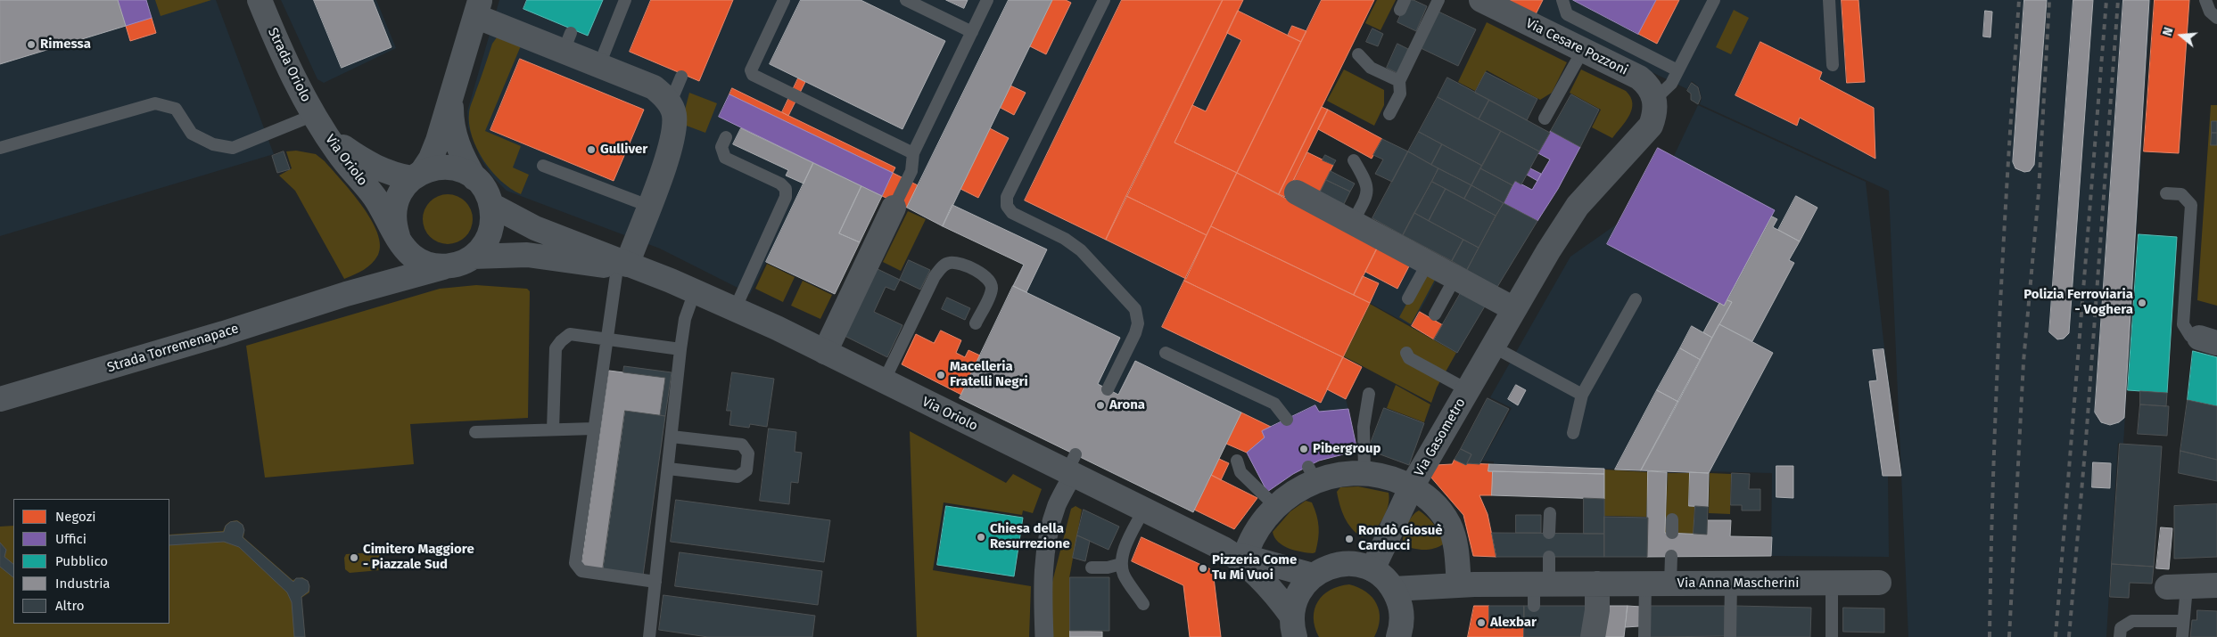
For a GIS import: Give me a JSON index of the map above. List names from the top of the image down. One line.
{"streets":{"street":["Via Cesare Pozzoni","Strada Oriolo","Via Oriolo","Strada Torremenapace","Via Gasometro","Via Anna Mascherini"]},"crossings":[["Via Cesare Pozzoni","Via Gasometro"],["Strada Oriolo","Via Oriolo"],["Via Oriolo","Strada Torremenapace"]],"places":["Rimessa","Gulliver","Polizia Ferroviaria - Voghera","Macelleria Fratelli Negri","Arona","Pibergroup","Chiesa della Resurrezione","Rondò Giosuè Carducci","Cimitero Maggiore - Piazzale Sud","Pizzeria Come Tu Mi Vuoi","Alexbar"],"legend":["Negozi","Uffici","Pubblico","Industria","Altro"],"north":"left"}
